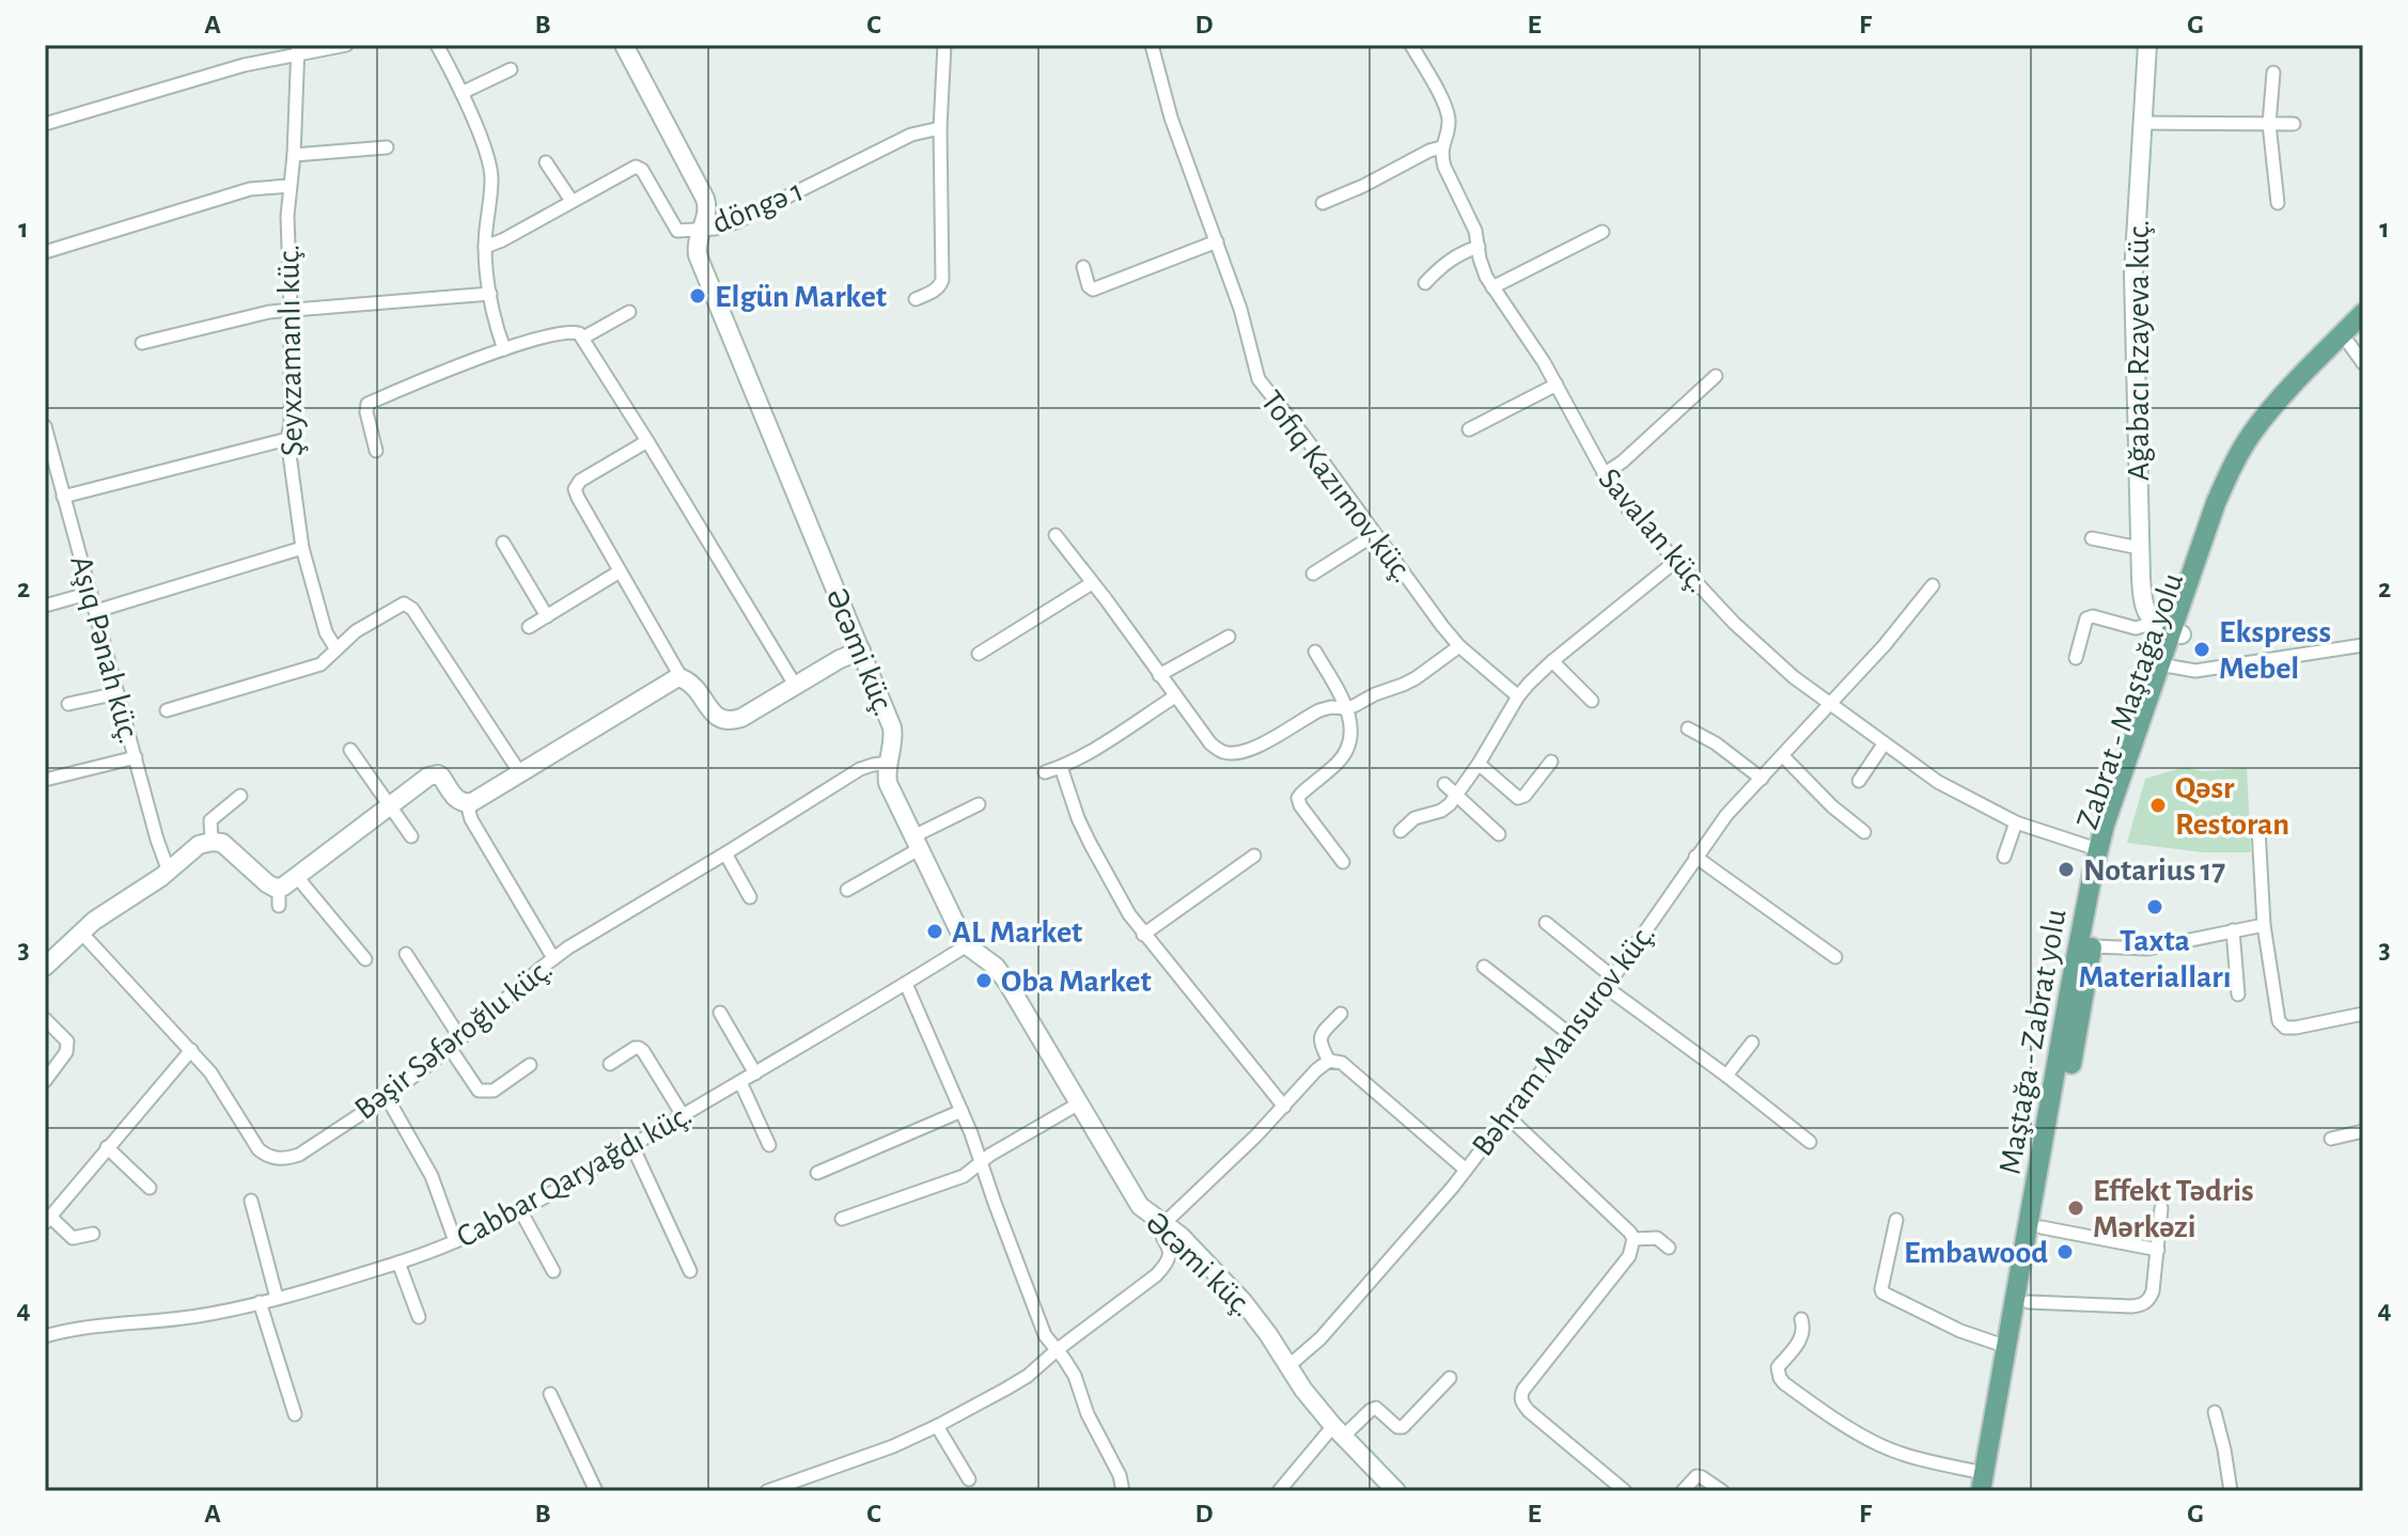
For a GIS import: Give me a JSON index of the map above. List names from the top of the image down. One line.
{"streets":{"main road":["Zabrat - Maştağa yolu","Maştağa - Zabrat yolu"],"street":["döngə 1","Şeyxzamanlı küç.","Ağabacı Rzayeva küç.","Tofiq Kazımov küç.","Savalan küç.","Aşıq Pənah küç.","Əcəmi küç.","Bəşir Səfəroğlu küç.","Bəhram Mansurov küç.","Cabbar Qaryağdı küç."]},"crossings":[["döngə 1","Əcəmi küç."],["Ağabacı Rzayeva küç.","Zabrat - Maştağa yolu"],["Ağabacı Rzayeva küç.","Maştağa - Zabrat yolu"],["Savalan küç.","Bəhram Mansurov küç."],["Savalan küç.","Maştağa - Zabrat yolu"],["Əcəmi küç.","Bəşir Səfəroğlu küç."],["Əcəmi küç.","Bəhram Mansurov küç."],["Əcəmi küç.","Cabbar Qaryağdı küç."],["Zabrat - Maştağa yolu","Maştağa - Zabrat yolu"]],"places":["Elgün Market","Ekspress Mebel","Qəsr Restoran","Notarius 17","Taxta Materialları","AL Market","Oba Market","Effekt Tədris Mərkəzi","Embawood"],"grid":{"columns":["A","B","C","D","E","F","G"],"rows":["1","2","3","4"]}}
